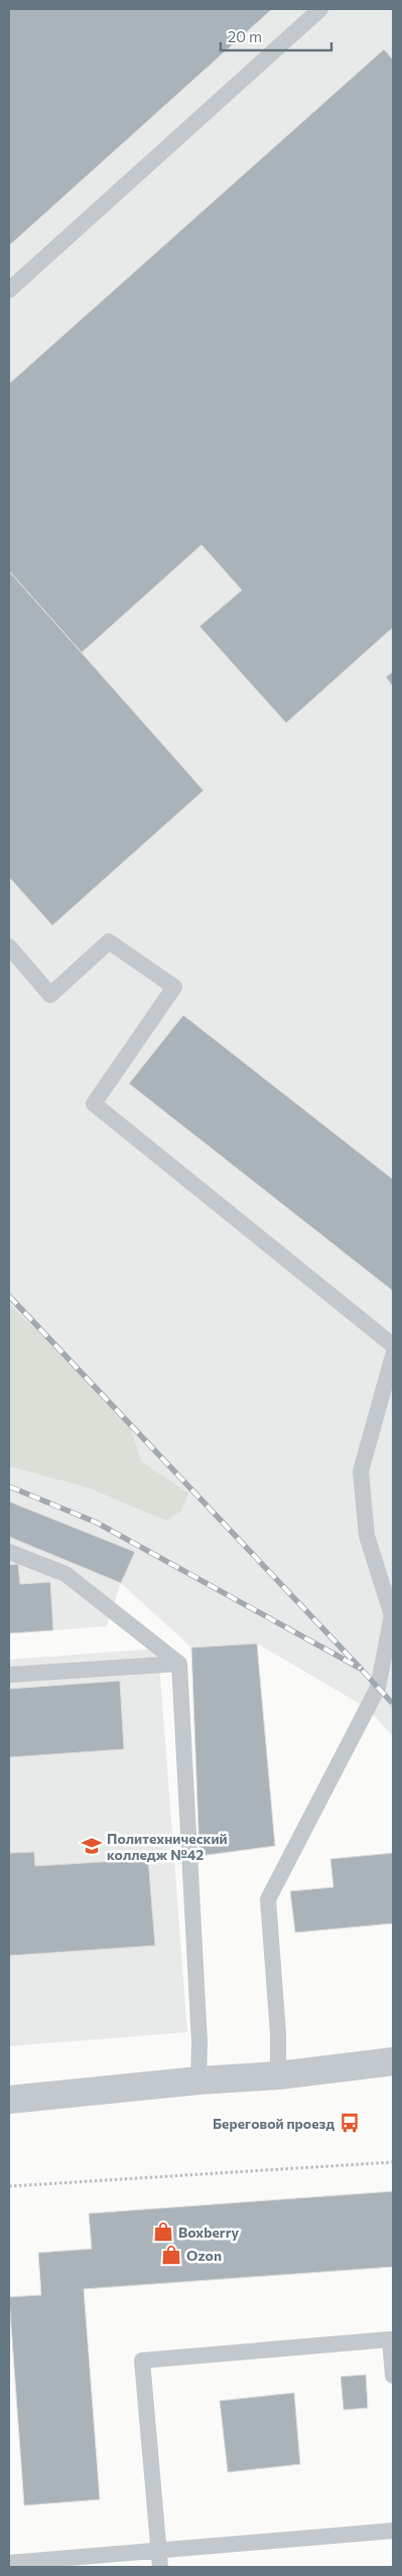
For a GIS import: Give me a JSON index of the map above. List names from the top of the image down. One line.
{"places":{"school or university":["Политехнический колледж №42"],"bus stop":["Береговой проезд"],"shop":["Boxberry","Ozon"]},"scale_bar":"20 m"}
